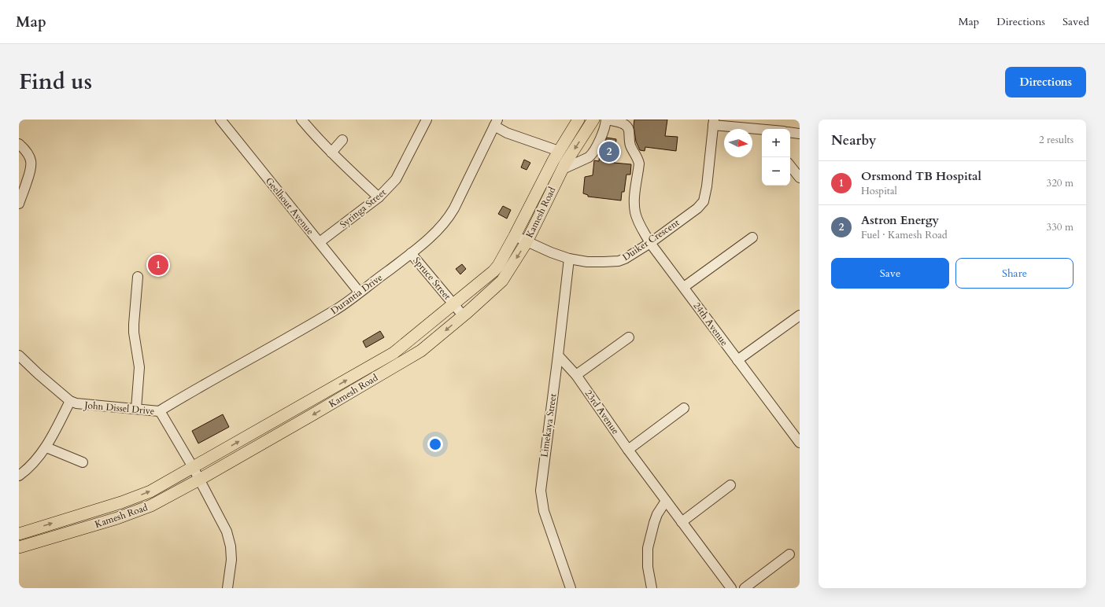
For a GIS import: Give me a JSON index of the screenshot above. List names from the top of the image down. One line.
{"streets":{"main road":["Kamesh Road"],"street":["Geelhout Avenue","Syringa Street","Duiker Crescent","Spruce Street","Durantia Drive","24th Avenue","John Dissel Drive","23rd Avenue","Limekaya Street"]},"crossings":[["Geelhout Avenue","Syringa Street"],["Geelhout Avenue","Durantia Drive"],["Kamesh Road","Duiker Crescent"],["Kamesh Road","Spruce Street"],["Kamesh Road","John Dissel Drive"],["Duiker Crescent","24th Avenue"],["Duiker Crescent","Limekaya Street"],["Spruce Street","Durantia Drive"],["Durantia Drive","John Dissel Drive"],["23rd Avenue","Limekaya Street"]],"north":"right","page":{"header":"Map","nav":["Map","Directions","Saved"],"title":"Find us","buttons":["Directions",["Save","Share"]],"heading":["Nearby","2 results"],"map_buttons":["+","−"],"pins":["2","1"],"list":[{"mark":"1","name":"Orsmond TB Hospital","note":"Hospital","value":"320 m"},{"mark":"2","name":"Astron Energy","note":"Fuel · Kamesh Road","value":"330 m"}]}}
